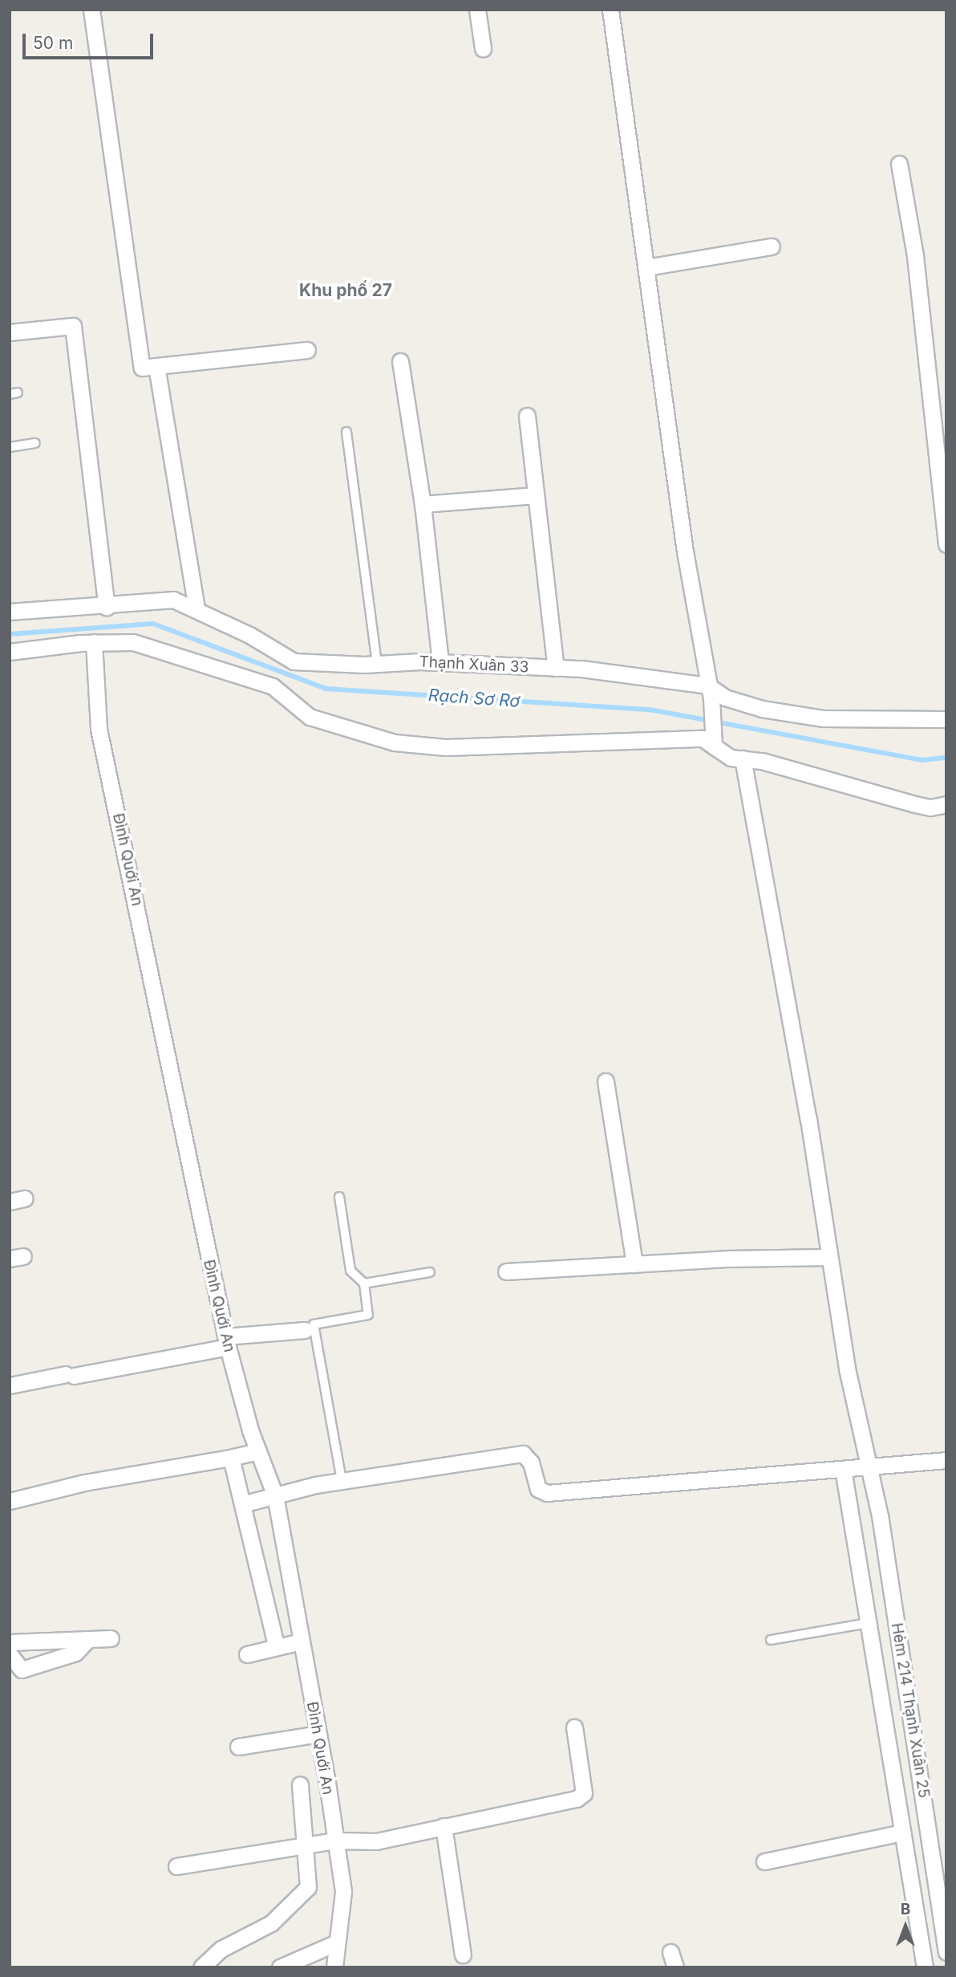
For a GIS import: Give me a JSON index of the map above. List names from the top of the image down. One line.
{"streets":{"street":["Thạnh Xuân 33","Đình Quới An","Hẻm 214 Thạnh Xuân 25"]},"districts":["Khu phố 27"],"water":["Rạch Sơ Rơ"],"scale_bar":"50 m","north":"top"}
